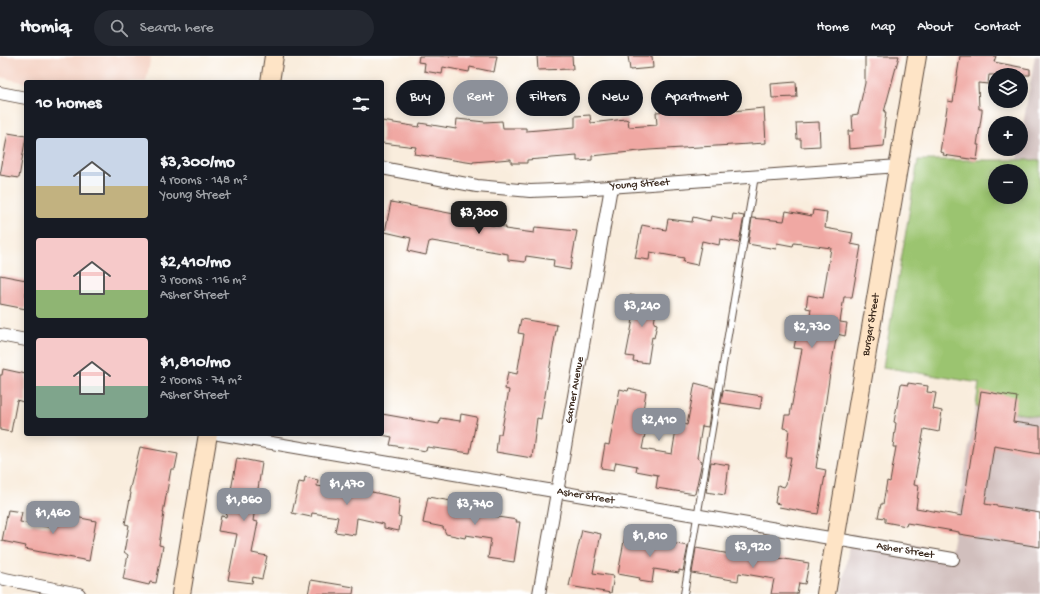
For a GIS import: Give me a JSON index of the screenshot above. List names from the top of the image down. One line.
{"streets":{"street":["Young Street","Burgar Street","Garner Avenue","Asher Street"]},"crossings":[["Young Street","Burgar Street"],["Young Street","Garner Avenue"],["Burgar Street","Asher Street"],["Garner Avenue","Asher Street"]],"page":{"header":"Homiq","search":"Search here","nav":["Home","Map","About","Contact"],"map_buttons":["+","−"],"chip":["Buy","Rent","Filters","New","Apartment"],"heading":"10 homes","list":[{"name":"$3,300/mo","note":"4 rooms · 148 m² · Young Street"},{"name":"$2,410/mo","note":"3 rooms · 116 m² · Asher Street"},{"name":"$1,810/mo","note":"2 rooms · 74 m² · Asher Street"}],"price":["$3,300","$3,240","$2,730","$2,410","$1,470","$1,860","$3,740","$1,460","$1,810","$3,920"]}}
